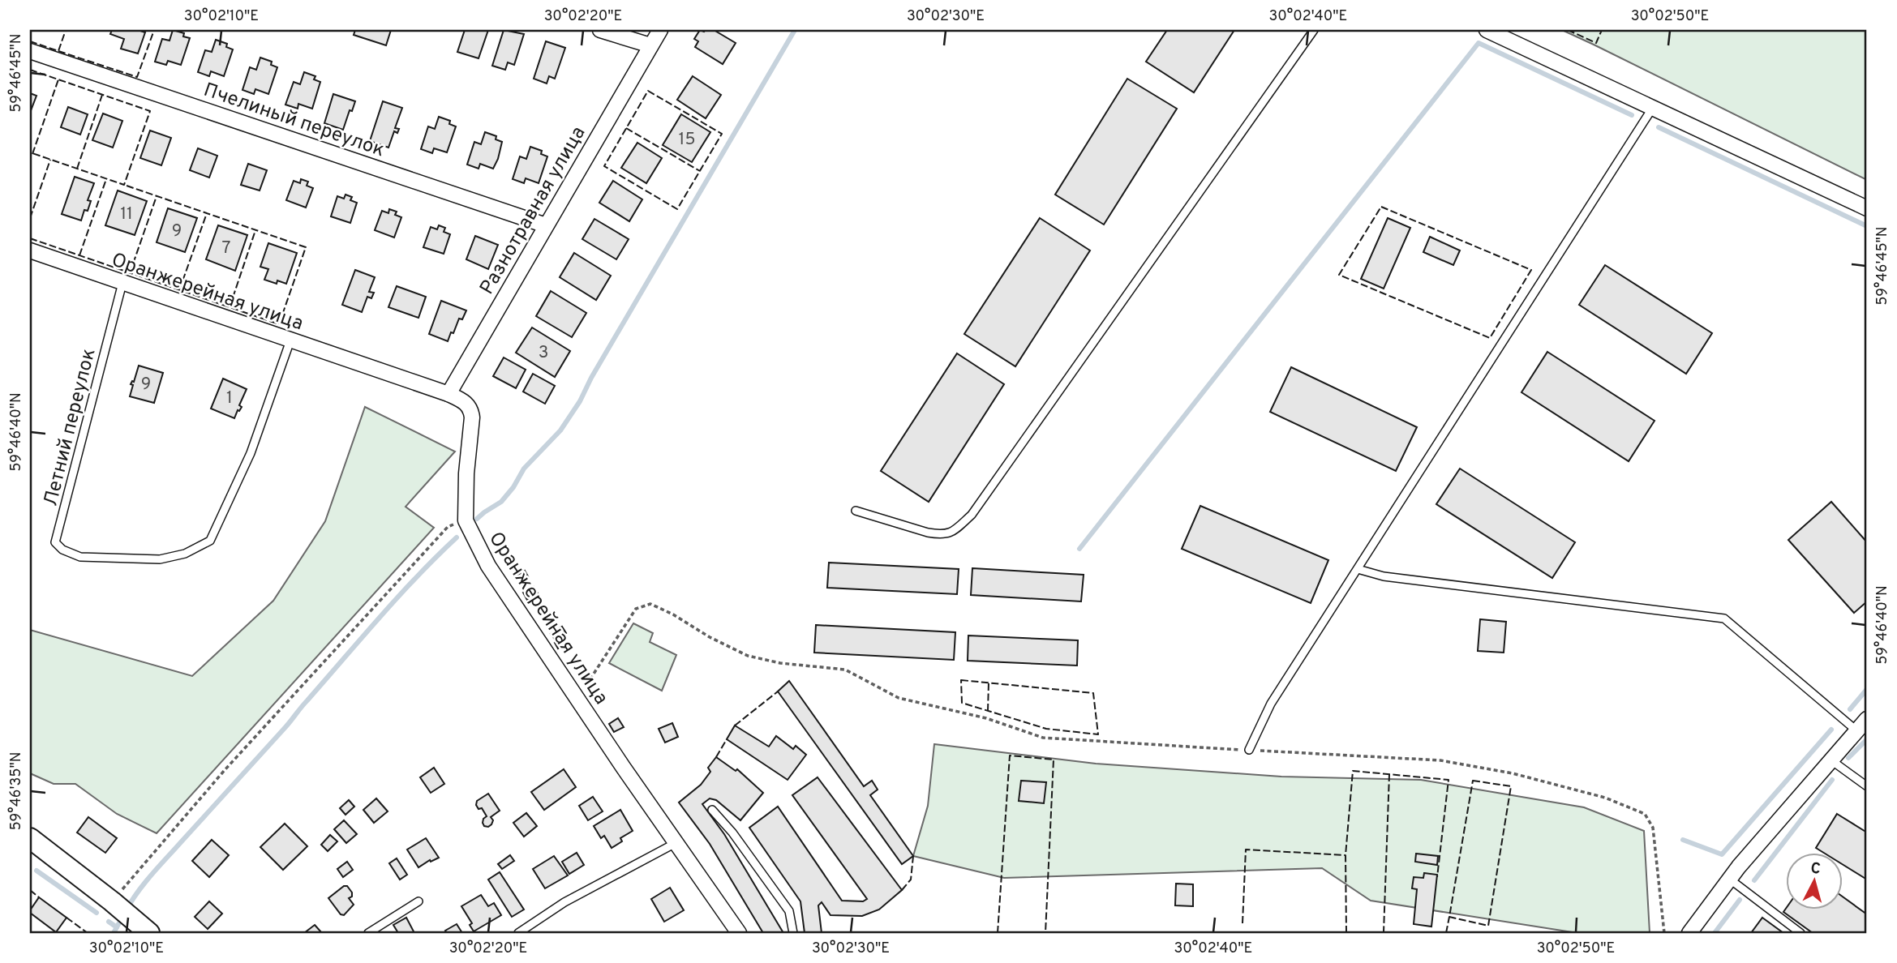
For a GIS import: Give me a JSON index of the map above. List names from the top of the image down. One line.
{"streets":{"street":["Пчелиный переулок","Разнотравная улица","Оранжерейная улица"],"lane":["Летний переулок"]},"crossings":[["Пчелиный переулок","Разнотравная улица"],["Разнотравная улица","Оранжерейная улица"],["Оранжерейная улица","Летний переулок"]],"house_numbers":["15","11","9","7","3","9","1"],"north":"top","coordinates":["30°02'10\"E","30°02'20\"E","30°02'30\"E","30°02'40\"E","30°02'50\"E","59°46'45\"N","59°46'40\"N","59°46'35\"N"]}
